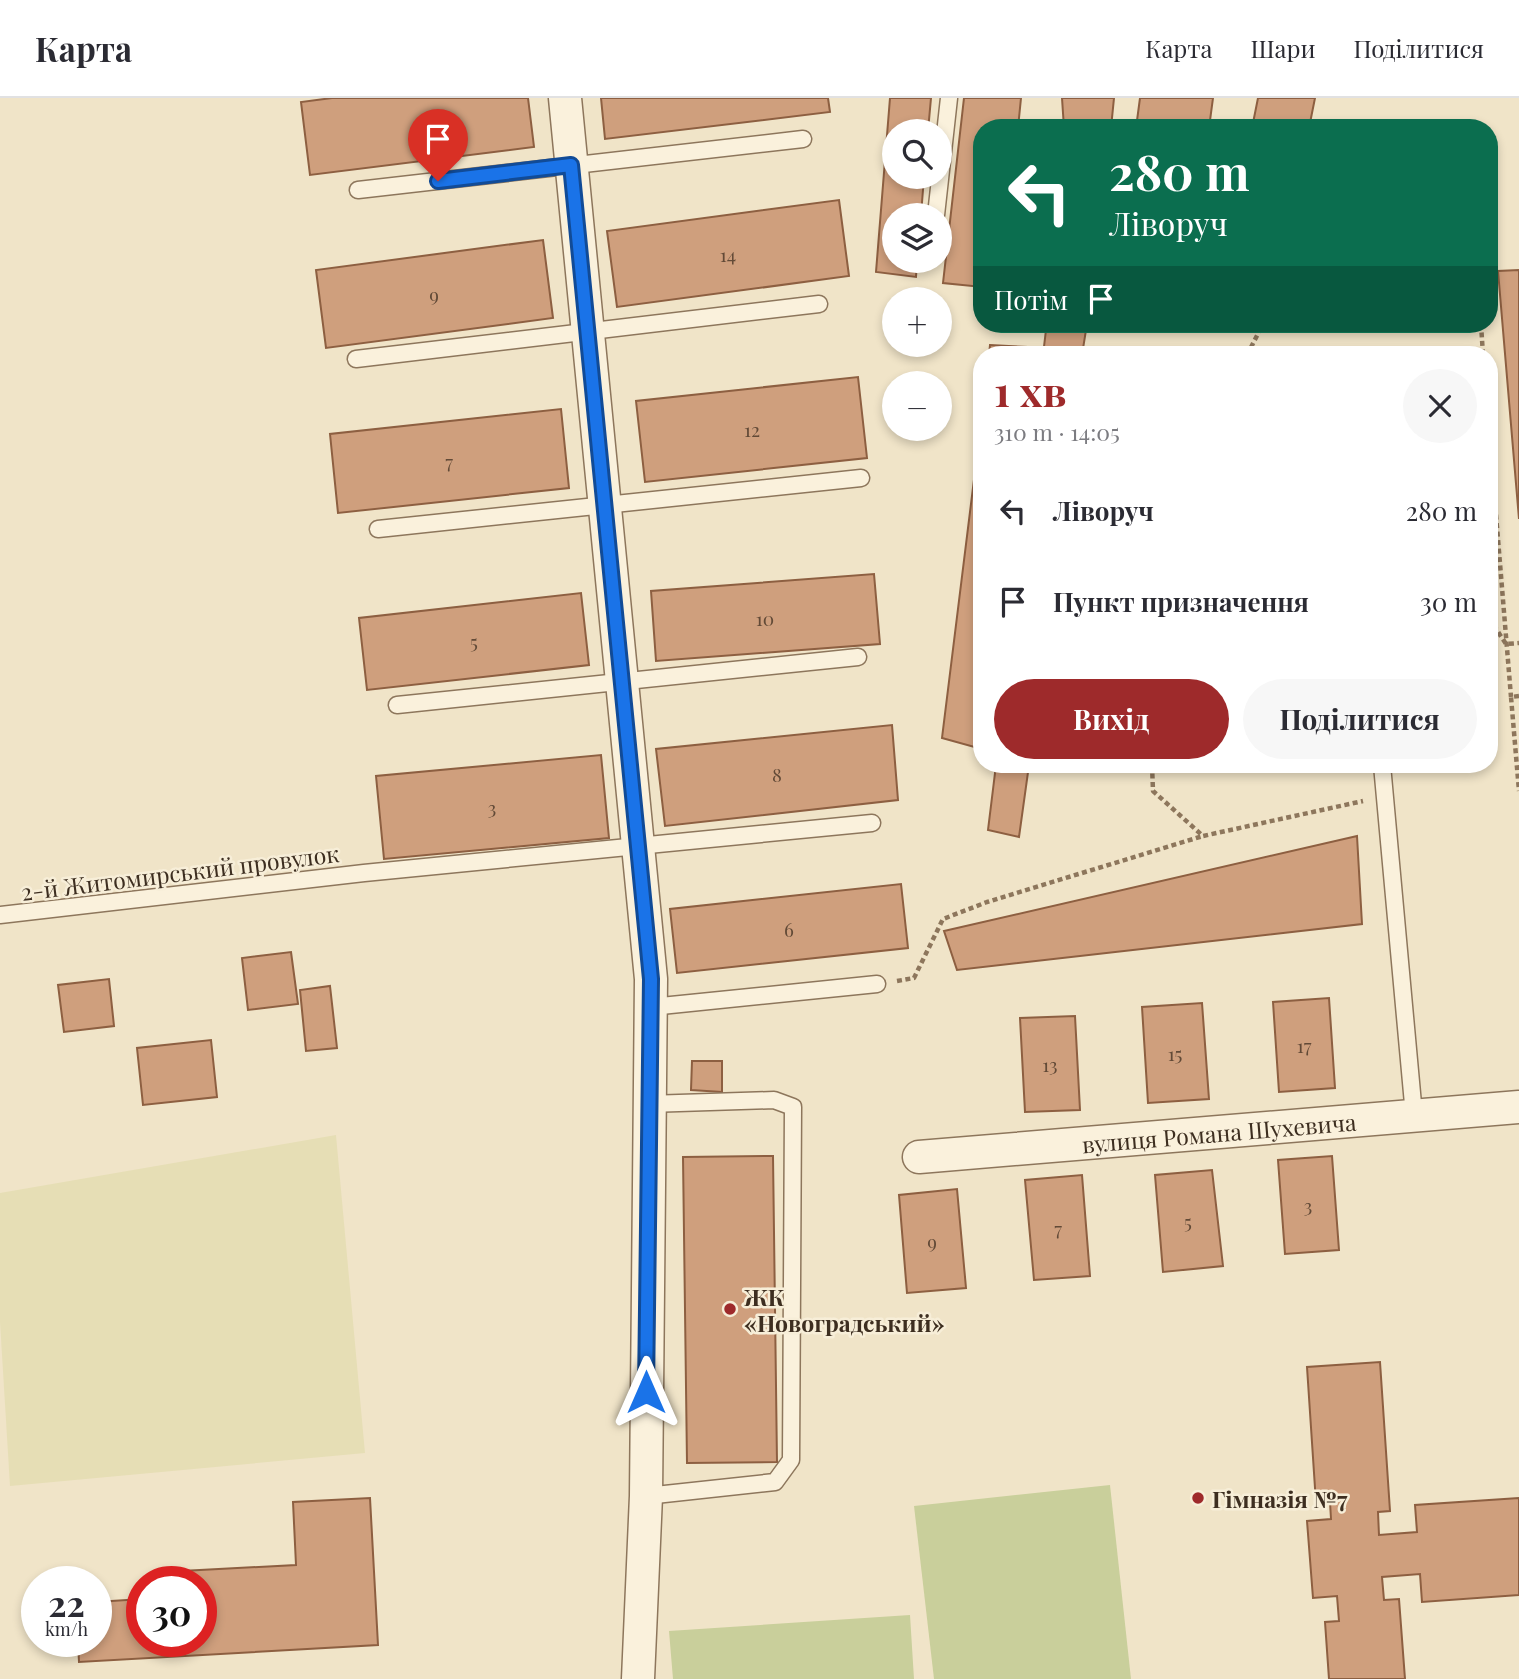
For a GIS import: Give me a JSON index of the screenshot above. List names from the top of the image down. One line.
{"streets":{"street":["вулиця Романа Шухевича"],"lane":["2-й Житомирський провулок"]},"places":["ЖК «Новоградський»","Гімназія №7"],"house_numbers":["14","9","12","7","10","5","8","3","6","17","15","13","3","5","7","9"],"page":{"header":"Карта","nav":["Карта","Шари","Поділитися"],"map_buttons":["+","−"],"turn":["280 m","Ліворуч"],"then":"Потім","heading":["1 хв","310 m · 14:05"],"list":[{"name":"Ліворуч","value":"280 m"},{"name":"Пункт призначення","value":"30 m"}],"buttons":["Вихід","Поділитися"],"speed":"22 km/h","limit":"30"}}
